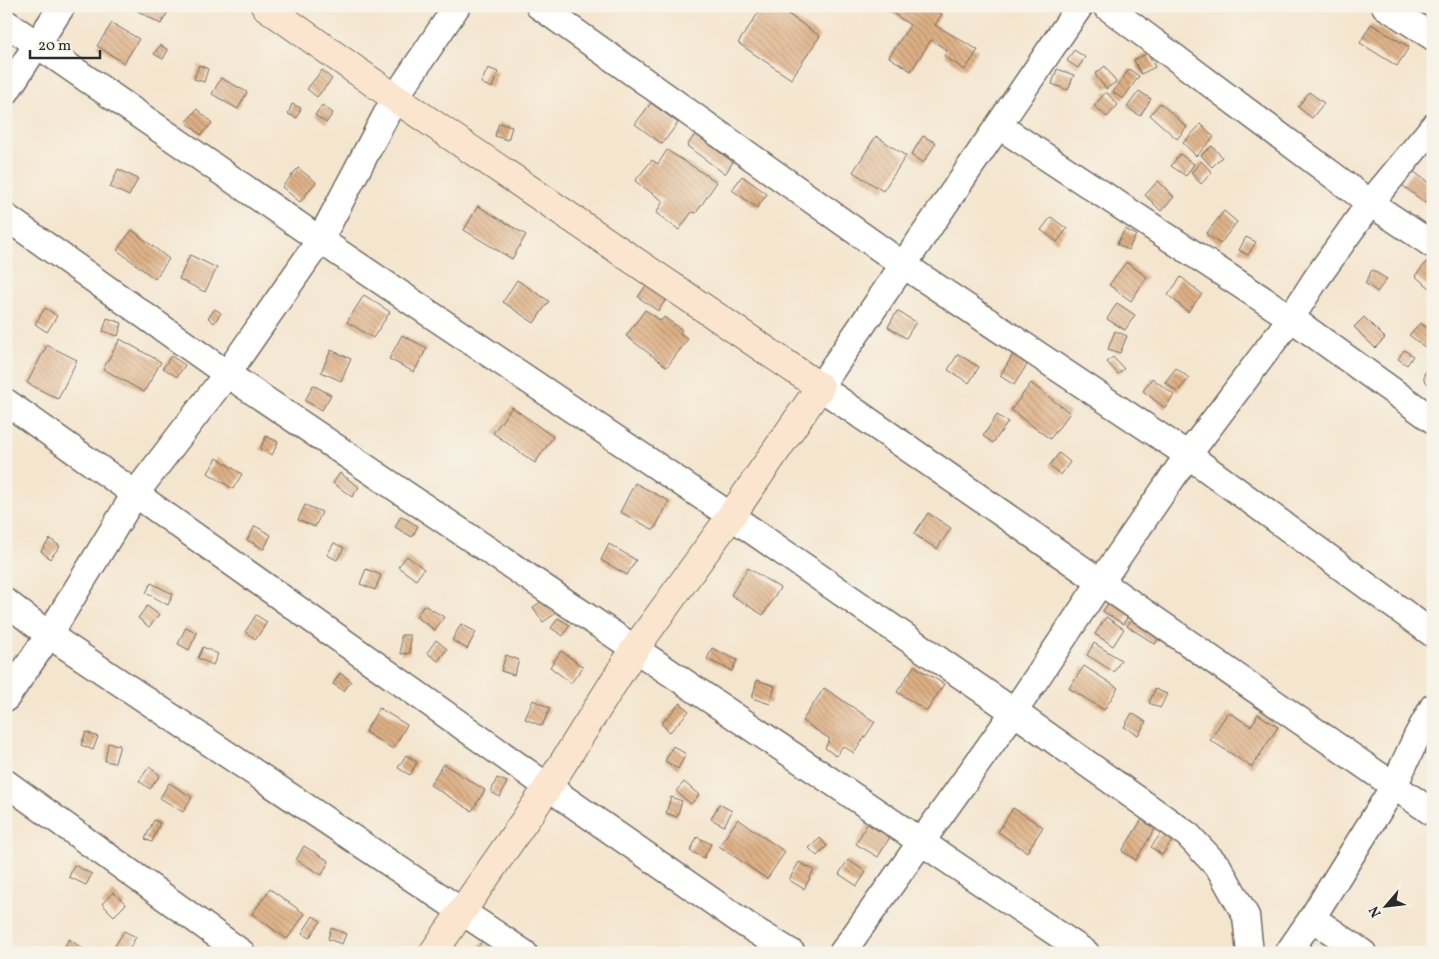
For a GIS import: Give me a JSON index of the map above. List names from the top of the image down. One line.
{"scale_bar":"20 m","north":"bottom left"}
